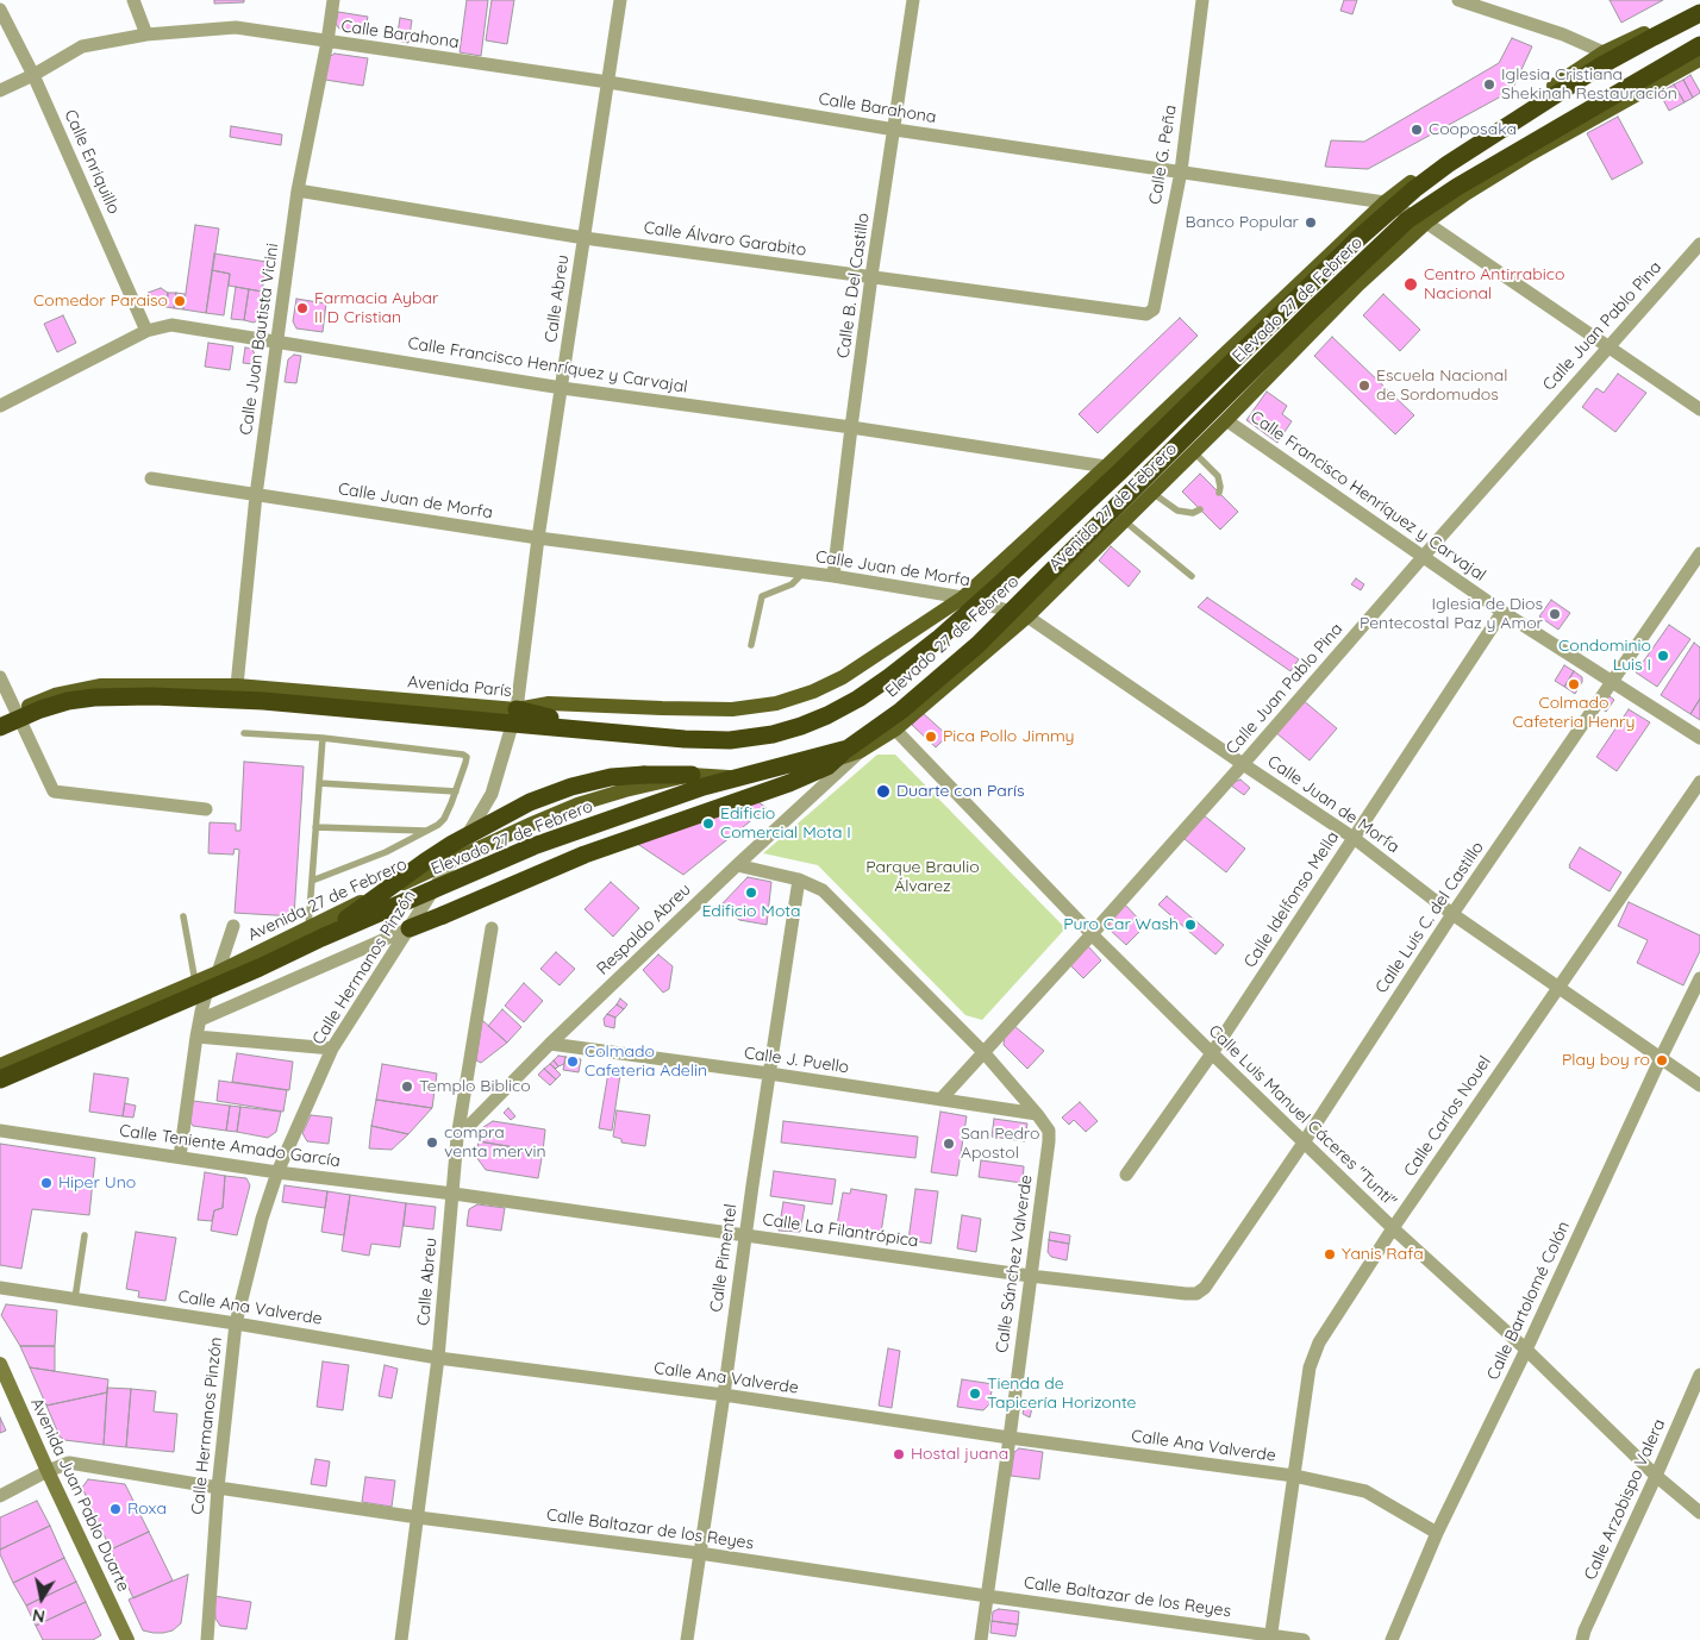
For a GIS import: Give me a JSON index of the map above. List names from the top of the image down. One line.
{"streets":{"highway":["Elevado 27 de Febrero"],"main road":["Avenida 27 de Febrero","Avenida París","Avenida Juan Pablo Duarte"],"street":["Calle Barahona","Calle G. Peña","Calle Enriquillo","Calle Álvaro Garabito","Calle B. Del Castillo","Calle Abreu","Calle Juan Pablo Pina","Calle Juan Bautista Vicini","Calle Francisco Henríquez y Carvajal","Calle Juan de Morfa","Calle Idelfonso Mella","Calle Luis C. del Castillo","Respaldo Abreu","Calle Hermanos Pinzón","Calle J. Puello","Calle Luis Manuel Cáceres \"Tunti\"","Calle Carlos Nouel","Calle Teniente Amado García","Calle La Filantrópica","Calle Pimentel","Calle Sánchez Valverde","Calle Bartolomé Colón","Calle Ana Valverde","Calle Arzobispo Valera","Calle Baltazar de los Reyes"]},"crossings":[["Calle Barahona","Calle G. Peña"],["Calle Barahona","Calle Enriquillo"],["Calle Barahona","Calle B. Del Castillo"],["Calle Barahona","Calle Abreu"],["Calle Barahona","Calle Juan Pablo Pina"],["Calle Barahona","Calle Juan Bautista Vicini"],["Calle Barahona","Avenida 27 de Febrero"],["Calle G. Peña","Calle Álvaro Garabito"],["Calle Enriquillo","Calle Francisco Henríquez y Carvajal"],["Calle Álvaro Garabito","Calle B. Del Castillo"],["Calle Álvaro Garabito","Calle Abreu"],["Calle Álvaro Garabito","Calle Juan Bautista Vicini"],["Calle B. Del Castillo","Calle Francisco Henríquez y Carvajal"],["Calle B. Del Castillo","Calle Juan de Morfa"],["Calle Abreu","Calle Francisco Henríquez y Carvajal"],["Calle Abreu","Calle Juan de Morfa"],["Calle Abreu","Avenida París"],["Calle Abreu","Respaldo Abreu"],["Calle Abreu","Calle Hermanos Pinzón"],["Calle Abreu","Calle Teniente Amado García"],["Calle Abreu","Calle La Filantrópica"],["Calle Abreu","Calle Ana Valverde"],["Calle Abreu","Calle Baltazar de los Reyes"],["Elevado 27 de Febrero","Avenida 27 de Febrero"],["Elevado 27 de Febrero","Respaldo Abreu"],["Calle Juan Pablo Pina","Calle Francisco Henríquez y Carvajal"],["Calle Juan Pablo Pina","Calle Juan de Morfa"],["Calle Juan Pablo Pina","Calle J. Puello"],["Calle Juan Pablo Pina","Calle Luis Manuel Cáceres \"Tunti\""],["Calle Juan Pablo Pina","Calle Sánchez Valverde"],["Calle Juan Bautista Vicini","Calle Francisco Henríquez y Carvajal"],["Calle Juan Bautista Vicini","Calle Juan de Morfa"],["Calle Juan Bautista Vicini","Avenida París"],["Calle Francisco Henríquez y Carvajal","Avenida 27 de Febrero"],["Calle Francisco Henríquez y Carvajal","Calle Idelfonso Mella"],["Calle Francisco Henríquez y Carvajal","Calle Luis C. del Castillo"],["Calle Juan de Morfa","Avenida 27 de Febrero"],["Calle Juan de Morfa","Avenida París"],["Calle Juan de Morfa","Calle Idelfonso Mella"],["Calle Juan de Morfa","Calle Luis C. del Castillo"],["Calle Juan de Morfa","Calle Carlos Nouel"],["Calle Juan de Morfa","Calle Bartolomé Colón"],["Avenida 27 de Febrero","Avenida París"],["Avenida 27 de Febrero","Respaldo Abreu"],["Avenida 27 de Febrero","Calle Hermanos Pinzón"],["Avenida 27 de Febrero","Calle Luis Manuel Cáceres \"Tunti\""],["Avenida París","Calle Hermanos Pinzón"],["Calle Idelfonso Mella","Calle Luis Manuel Cáceres \"Tunti\""],["Calle Luis C. del Castillo","Calle Luis Manuel Cáceres \"Tunti\""],["Calle Luis C. del Castillo","Calle La Filantrópica"],["Respaldo Abreu","Calle J. Puello"],["Respaldo Abreu","Calle Sánchez Valverde"],["Calle Hermanos Pinzón","Calle Teniente Amado García"],["Calle Hermanos Pinzón","Calle Ana Valverde"],["Calle Hermanos Pinzón","Calle Baltazar de los Reyes"],["Calle J. Puello","Calle Pimentel"],["Calle J. Puello","Calle Sánchez Valverde"],["Calle Luis Manuel Cáceres \"Tunti\"","Calle Carlos Nouel"],["Calle Luis Manuel Cáceres \"Tunti\"","Calle Bartolomé Colón"],["Calle Luis Manuel Cáceres \"Tunti\"","Calle Arzobispo Valera"],["Calle Carlos Nouel","Calle Ana Valverde"],["Calle Carlos Nouel","Calle Baltazar de los Reyes"],["Calle Teniente Amado García","Calle La Filantrópica"],["Calle La Filantrópica","Calle Pimentel"],["Calle La Filantrópica","Calle Sánchez Valverde"],["Calle Pimentel","Calle Sánchez Valverde"],["Calle Pimentel","Calle Ana Valverde"],["Calle Pimentel","Calle Baltazar de los Reyes"],["Calle Sánchez Valverde","Calle Ana Valverde"],["Calle Sánchez Valverde","Calle Baltazar de los Reyes"],["Calle Bartolomé Colón","Calle Ana Valverde"],["Avenida Juan Pablo Duarte","Calle Baltazar de los Reyes"]],"parks":["Parque Braulio Álvarez"],"places":["Iglesia Cristiana Shekinah Restauración","Cooposaka","Banco Popular","Centro Antirrabico Nacional","Comedor Paraiso","Farmacia Aybar II D Cristian","Escuela Nacional de Sordomudos","Iglesia de Dios Pentecostal Paz y Amor","Condominio Luis I","Colmado Cafeteria Henry","Pica Pollo Jimmy","Duarte con París","Edificio Comercial Mota I","Edificio Mota","Puro Car Wash","Play boy ro","Colmado Cafeteria Adelin","Templo Biblico","compra venta mervin","San Pedro Apostol","Hiper Uno","Yanis Rafa","Tienda de Tapicería Horizonte","Hostal juana","Roxa"],"north":"bottom"}
